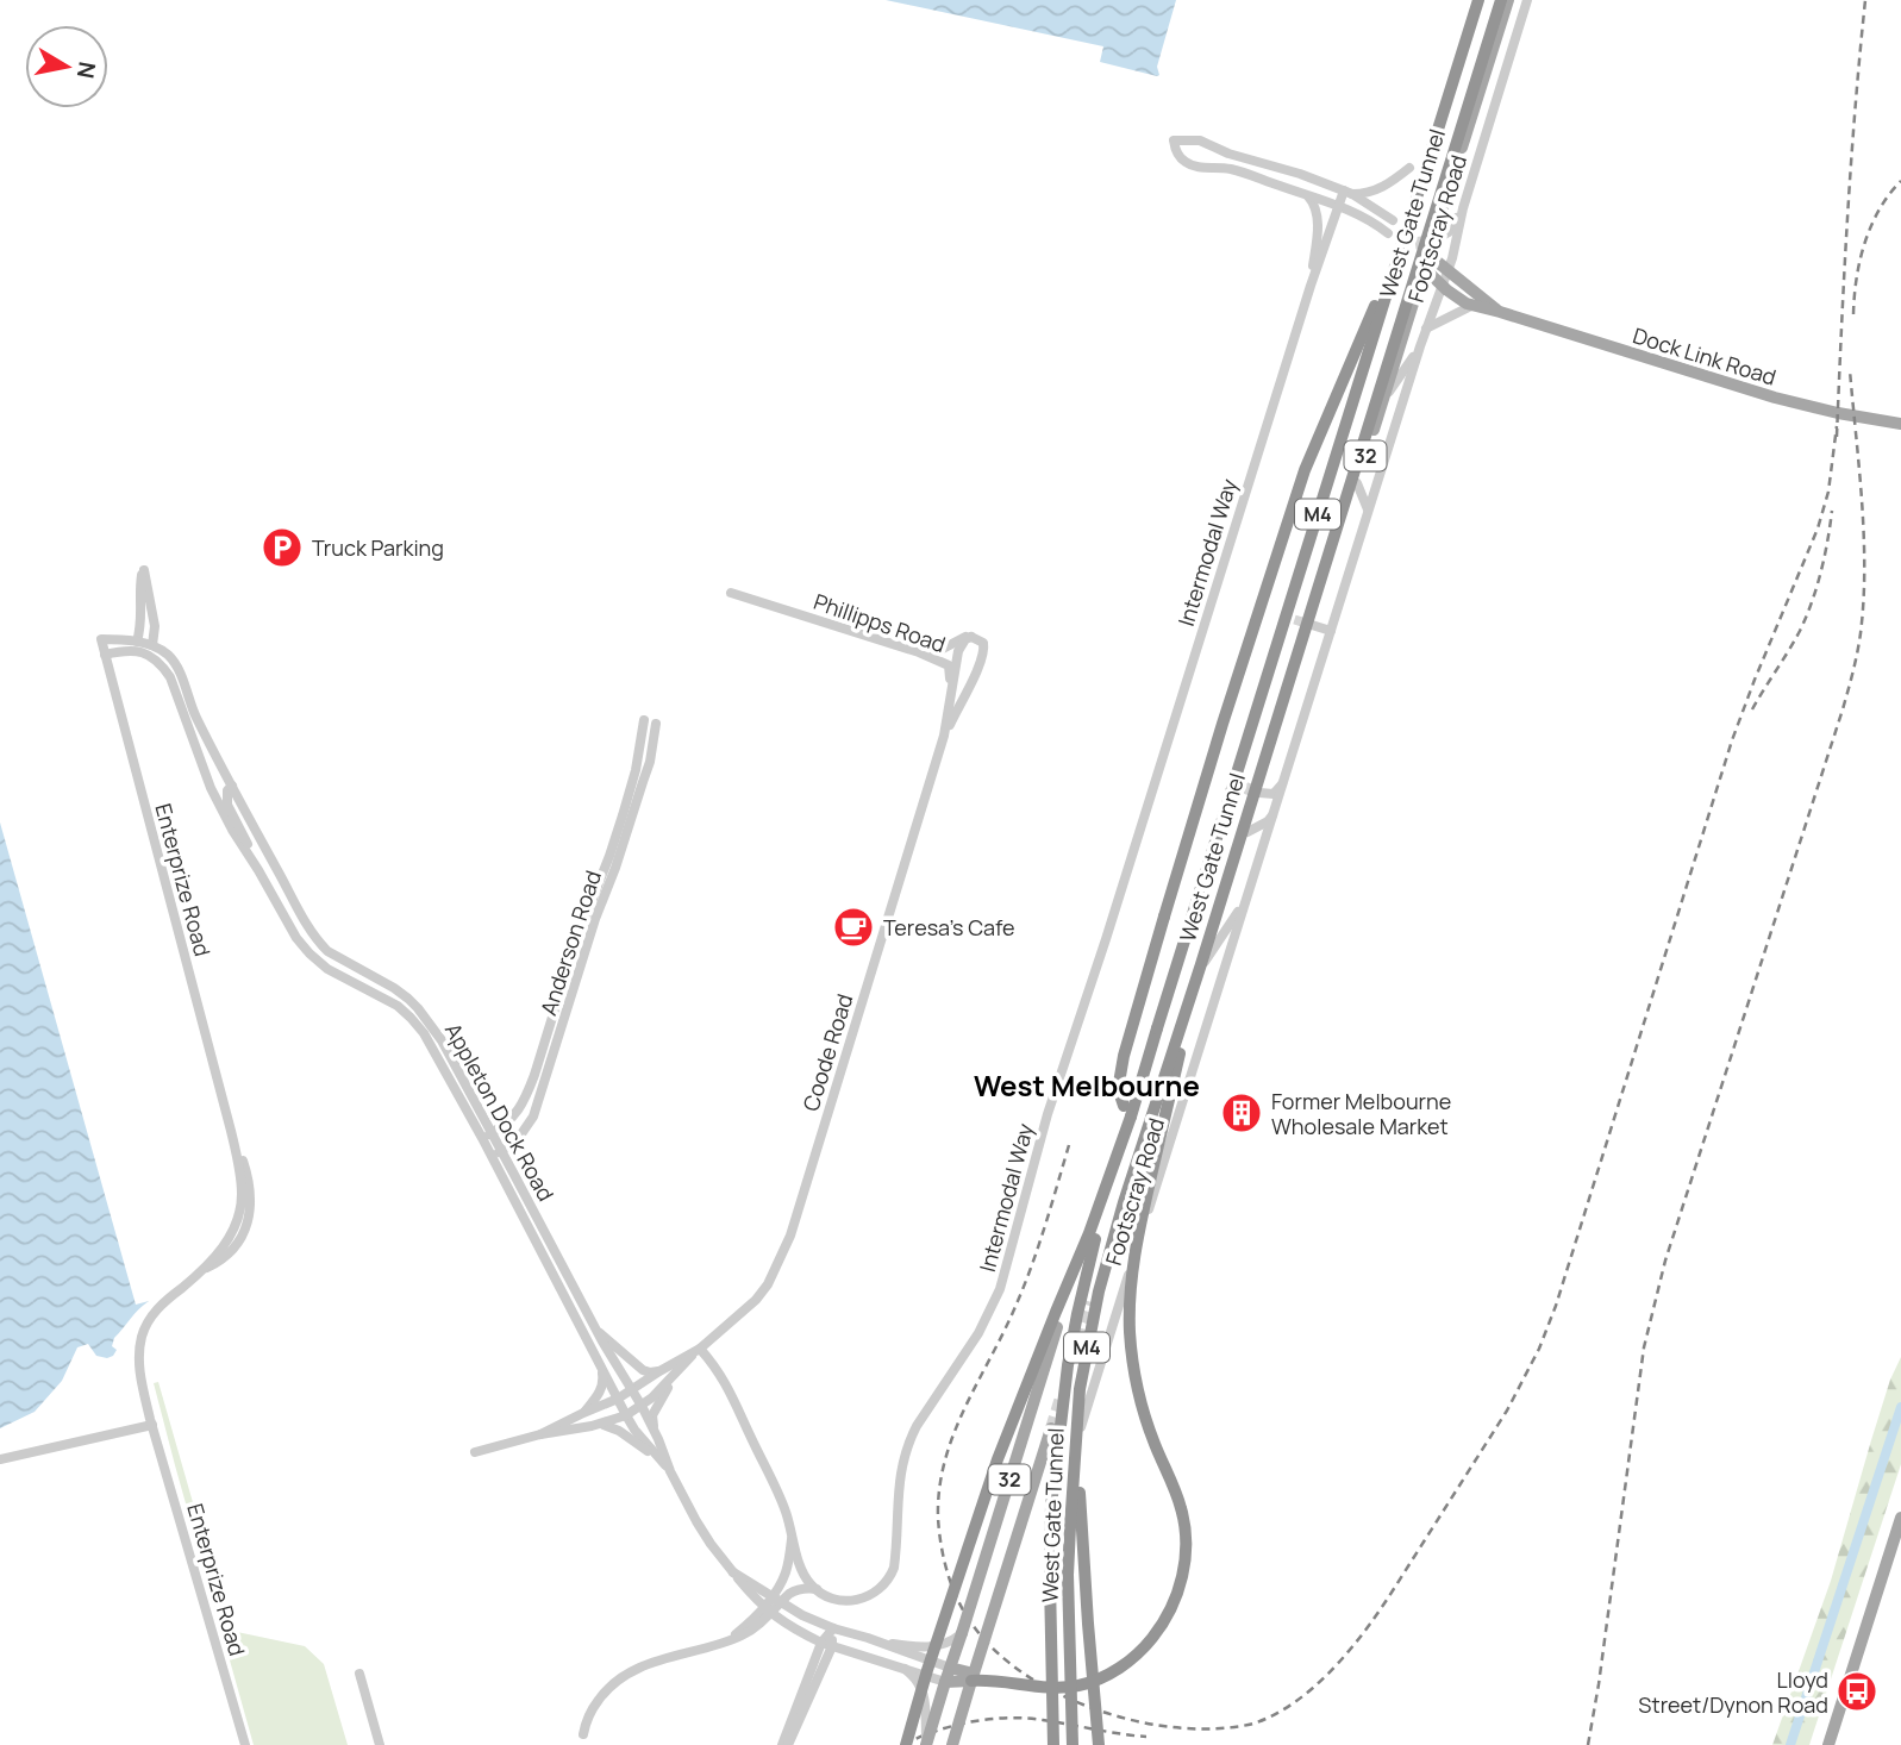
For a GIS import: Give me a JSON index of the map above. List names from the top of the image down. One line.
{"streets":{"highway":["West Gate Tunnel","M4"],"main road":["Footscray Road","Dock Link Road","32","Appleton Dock Road"],"street":["Intermodal Way","Phillipps Road","Enterprize Road","Anderson Road","Coode Road"]},"crossings":[["West Gate Tunnel","Footscray Road"],["Footscray Road","Dock Link Road"],["32","Appleton Dock Road"],["Phillipps Road","Coode Road"],["Enterprize Road","Appleton Dock Road"],["Anderson Road","Appleton Dock Road"],["Coode Road","Appleton Dock Road"]],"districts":["West Melbourne"],"places":{"parking":["Truck Parking"],"cafe":["Teresa's Cafe"],"building":["Former Melbourne Wholesale Market"],"bus stop":["Lloyd Street/Dynon Road"]},"north":"right"}
